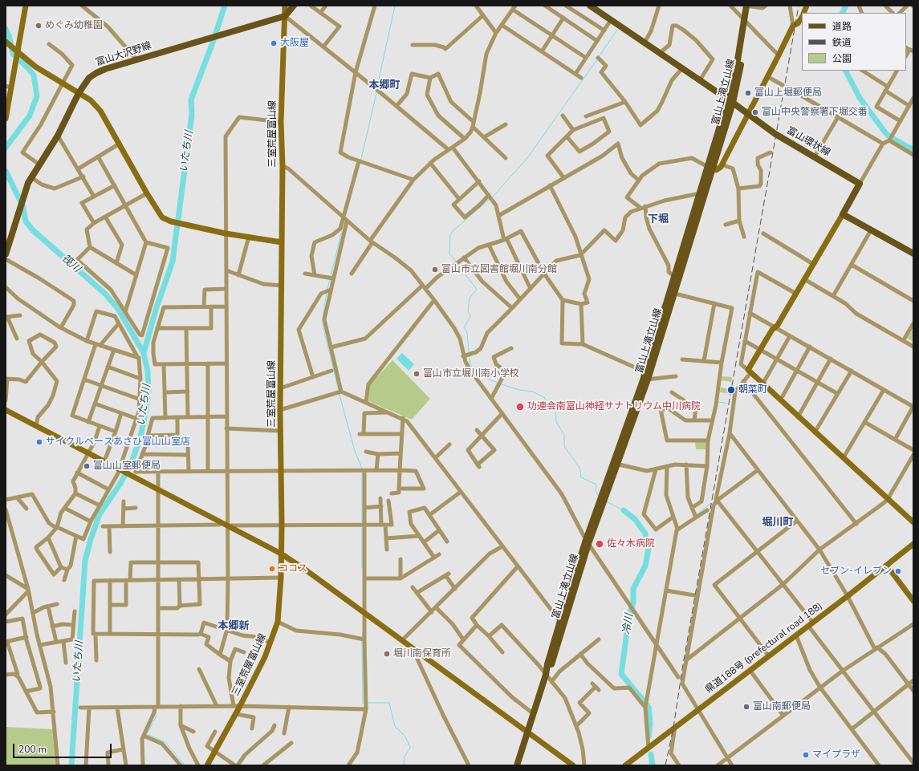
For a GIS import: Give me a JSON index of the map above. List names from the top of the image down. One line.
{"streets":{"main road":["富山大沢野線","富山上滝立山線","富山環状線"],"street":["三室荒屋富山線","県道188号 (prefectural road 188)"]},"crossings":[["富山大沢野線","三室荒屋富山線"],["富山上滝立山線","富山環状線"]],"districts":["本郷町","下堀","堀川町","本郷新"],"water":["いたち川","筏川","冷川"],"places":["めぐみ幼稚園","大阪屋","富山上堀郵便局","富山中央警察署下堀交番","富山市立図書館堀川南分館","富山市立堀川南小学校","朝菜町","功連会南富山神経サナトリウム中川病院","サイクルベースあさひ富山山室店","富山山室郵便局","佐々木病院","ココス","セブン-イレブン","堀川南保育所","富山南郵便局","マイプラザ"],"legend":["道路","鉄道","公園"],"scale_bar":"200 m"}
